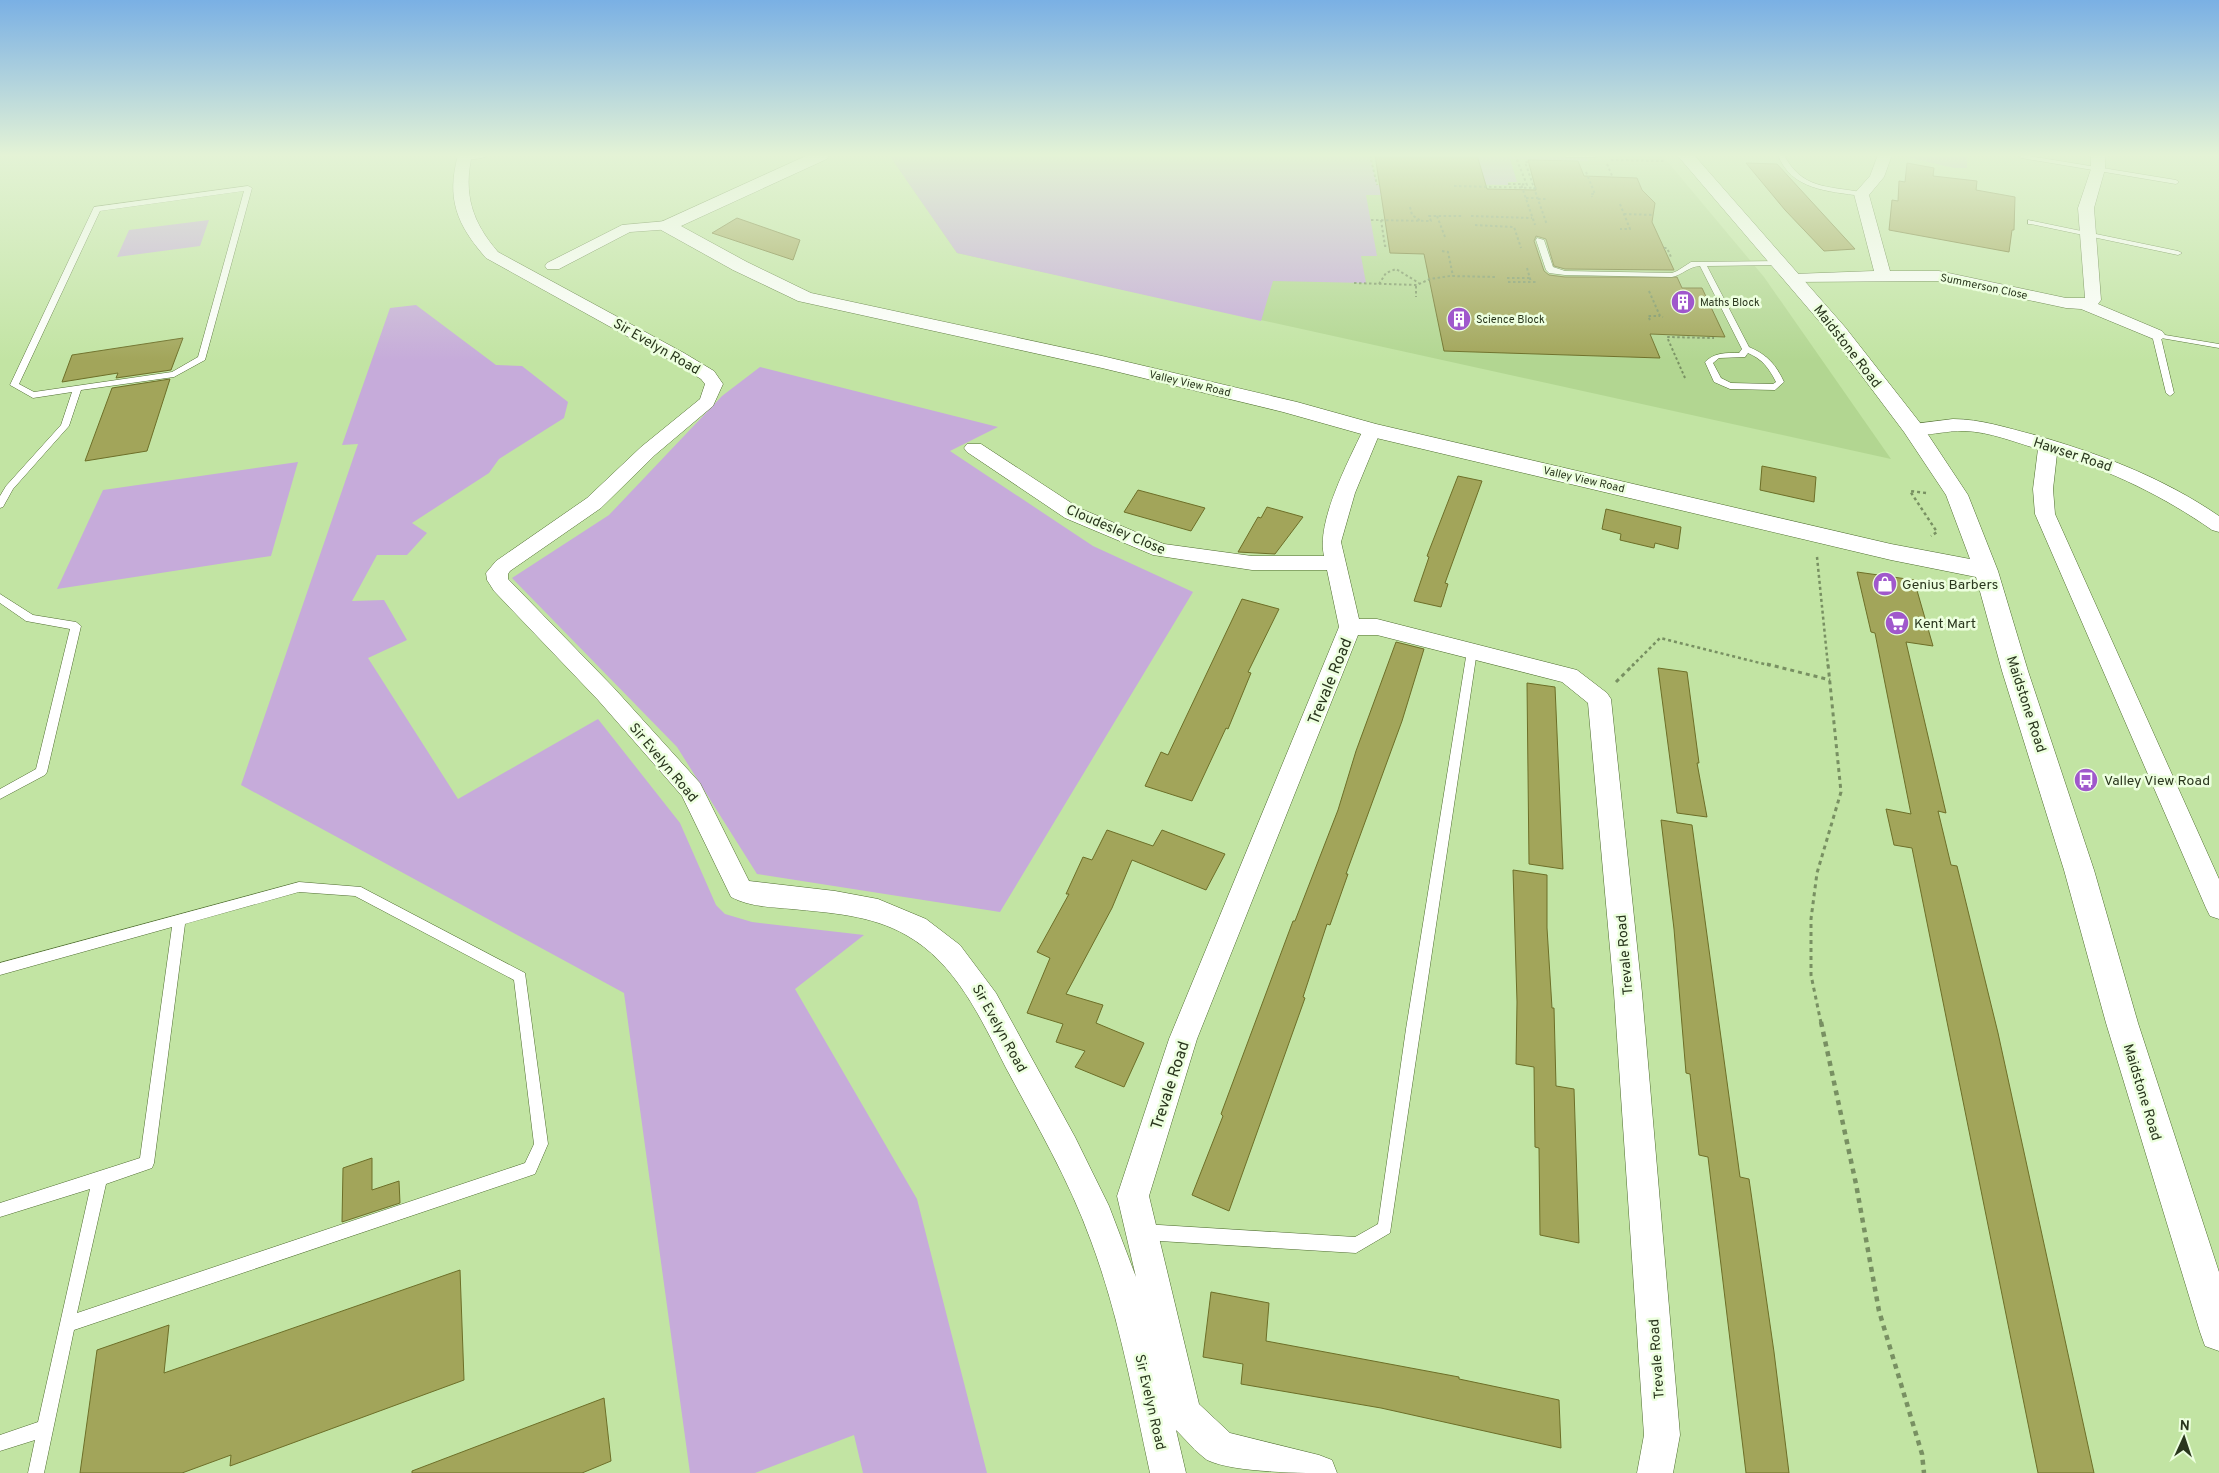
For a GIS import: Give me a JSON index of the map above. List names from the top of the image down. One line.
{"streets":{"street":["Summerson Close","Sir Evelyn Road","Maidstone Road","Valley View Road","Hawser Road","Cloudesley Close","Trevale Road"]},"crossings":[["Summerson Close","Maidstone Road"],["Maidstone Road","Valley View Road"],["Maidstone Road","Hawser Road"],["Valley View Road","Trevale Road"],["Cloudesley Close","Trevale Road"]],"places":{"building":["Maths Block","Science Block"],"shop":["Genius Barbers"],"supermarket":["Kent Mart"],"bus stop":["Valley View Road"]},"north":"top"}
